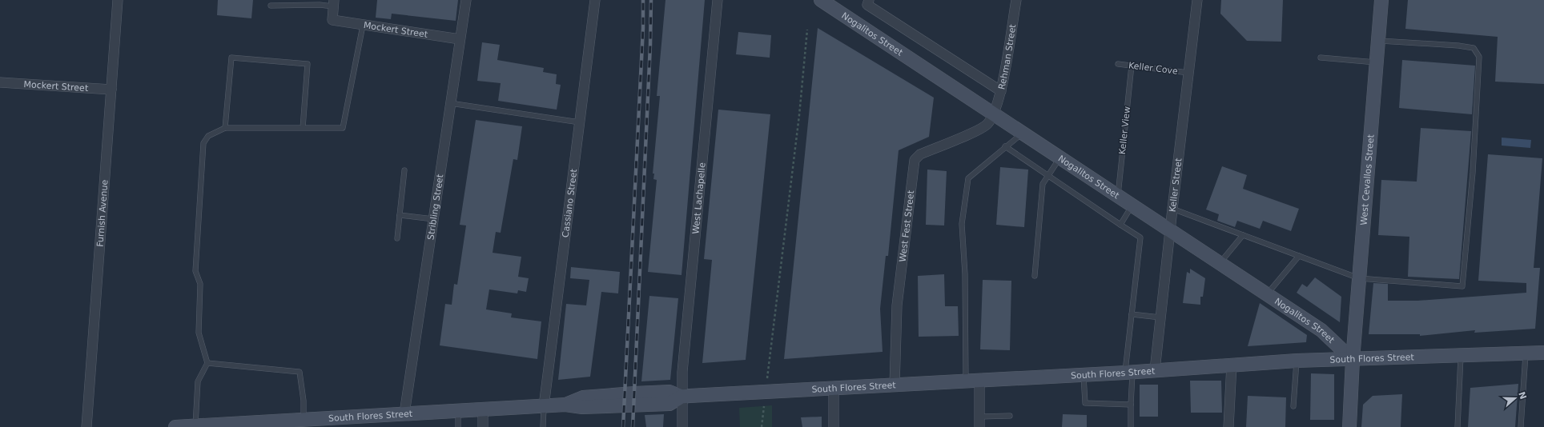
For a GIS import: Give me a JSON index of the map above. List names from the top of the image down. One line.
{"streets":{"main road":["Nogalitos Street","West Cevallos Street","South Flores Street"],"street":["Mockert Street","Rehman Street","Keller Street","West Lachapelle","Cassiano Street","Stribling Street","Furnish Avenue","West Fest Street"],"lane":["Keller Cove","Keller View"]},"crossings":[["Mockert Street","Stribling Street"],["Mockert Street","Furnish Avenue"],["Nogalitos Street","Rehman Street"],["Nogalitos Street","Keller View"],["Nogalitos Street","West Cevallos Street"],["Nogalitos Street","Keller Street"],["Nogalitos Street","West Fest Street"],["Nogalitos Street","South Flores Street"],["Rehman Street","West Fest Street"],["Keller Cove","Keller View"],["Keller Cove","Keller Street"],["West Cevallos Street","South Flores Street"],["Keller Street","South Flores Street"],["West Lachapelle","South Flores Street"],["Cassiano Street","South Flores Street"],["Stribling Street","South Flores Street"],["West Fest Street","South Flores Street"]],"north":"right"}
